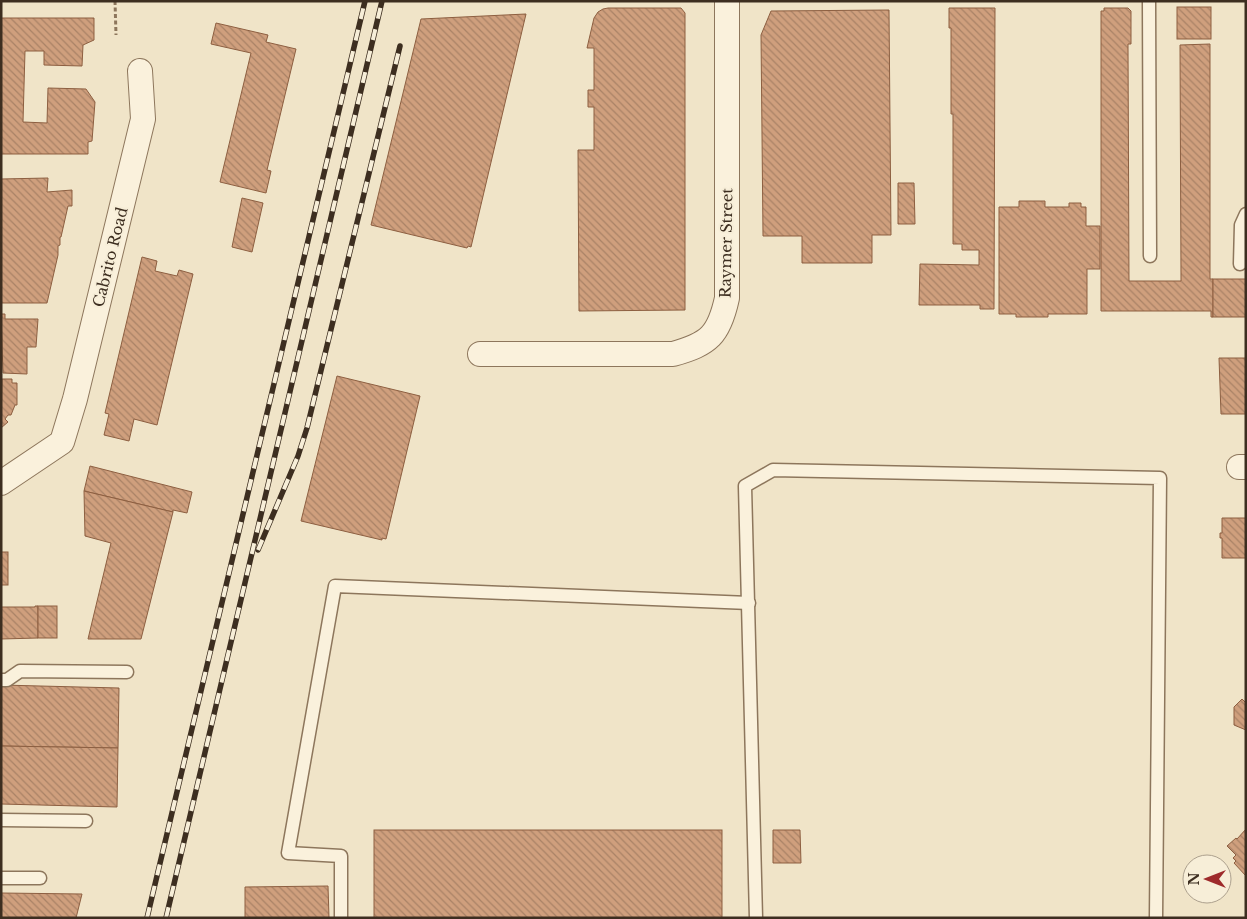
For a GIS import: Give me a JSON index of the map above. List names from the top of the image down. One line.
{"streets":{"street":["Raymer Street","Cabrito Road"]},"north":"left"}
